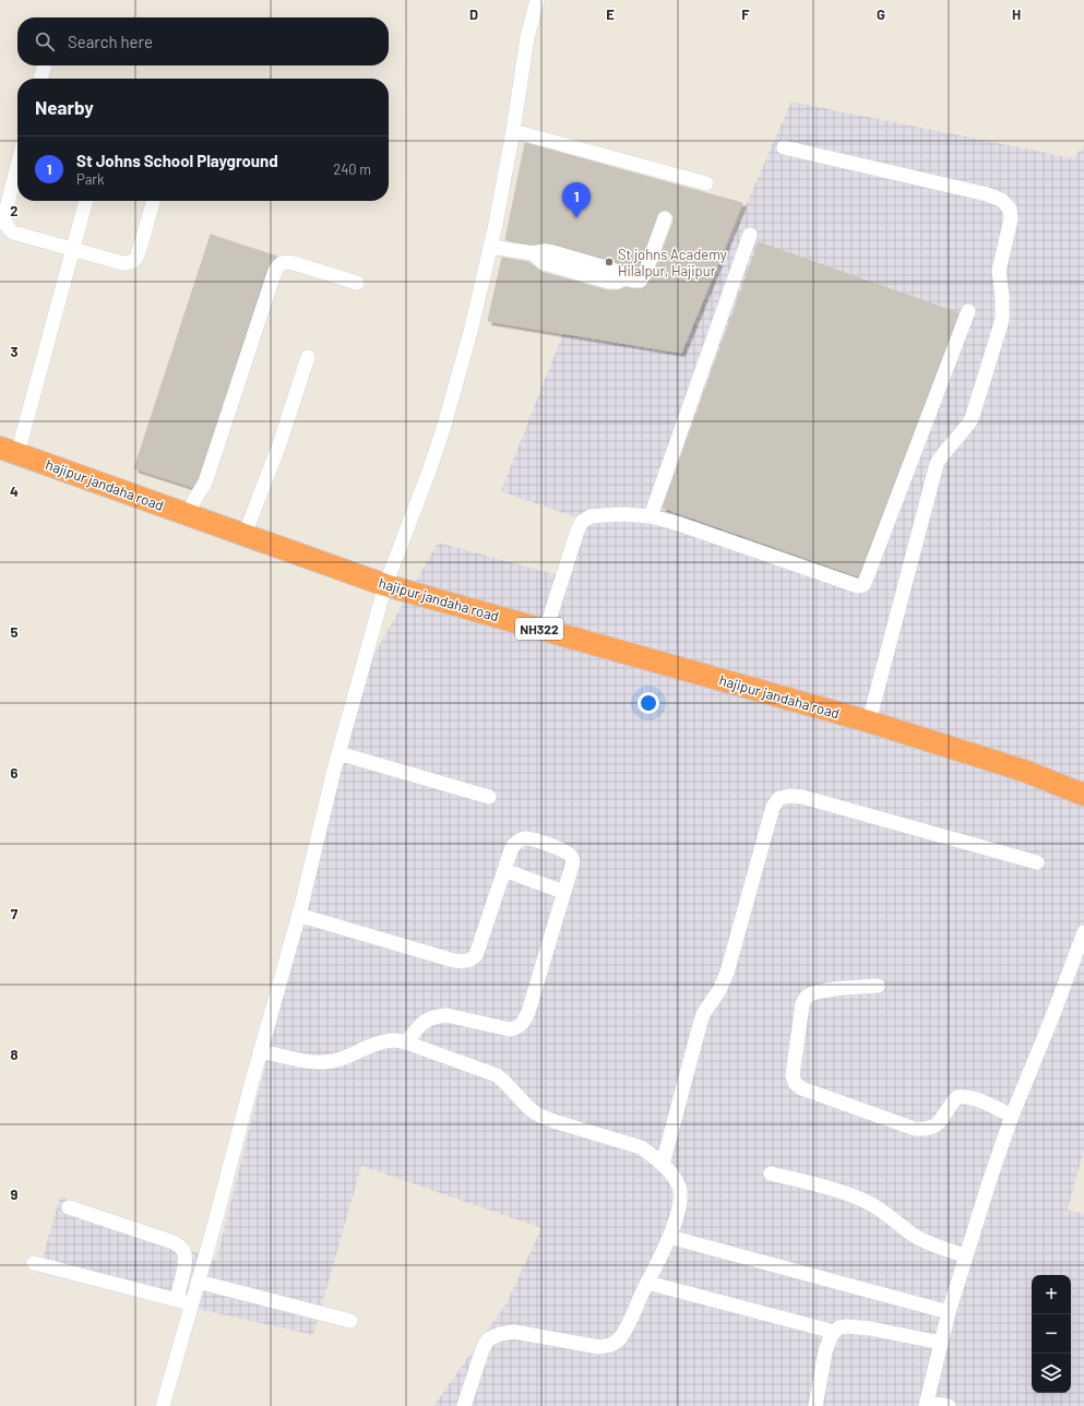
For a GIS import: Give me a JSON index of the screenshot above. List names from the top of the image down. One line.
{"streets":{"highway":["hajipur jandaha road","NH322"]},"places":["St johns Academy Hilalpur, Hajipur"],"page":{"search":"Search here","heading":"Nearby","list":[{"mark":"1","name":"St Johns School Playground","note":"Park","value":"240 m"}],"pins":"1","map_buttons":["+","−"]},"grid":{"columns":["D","E","F","G","H"],"rows":["2","3","4","5","6","7","8","9"]}}
